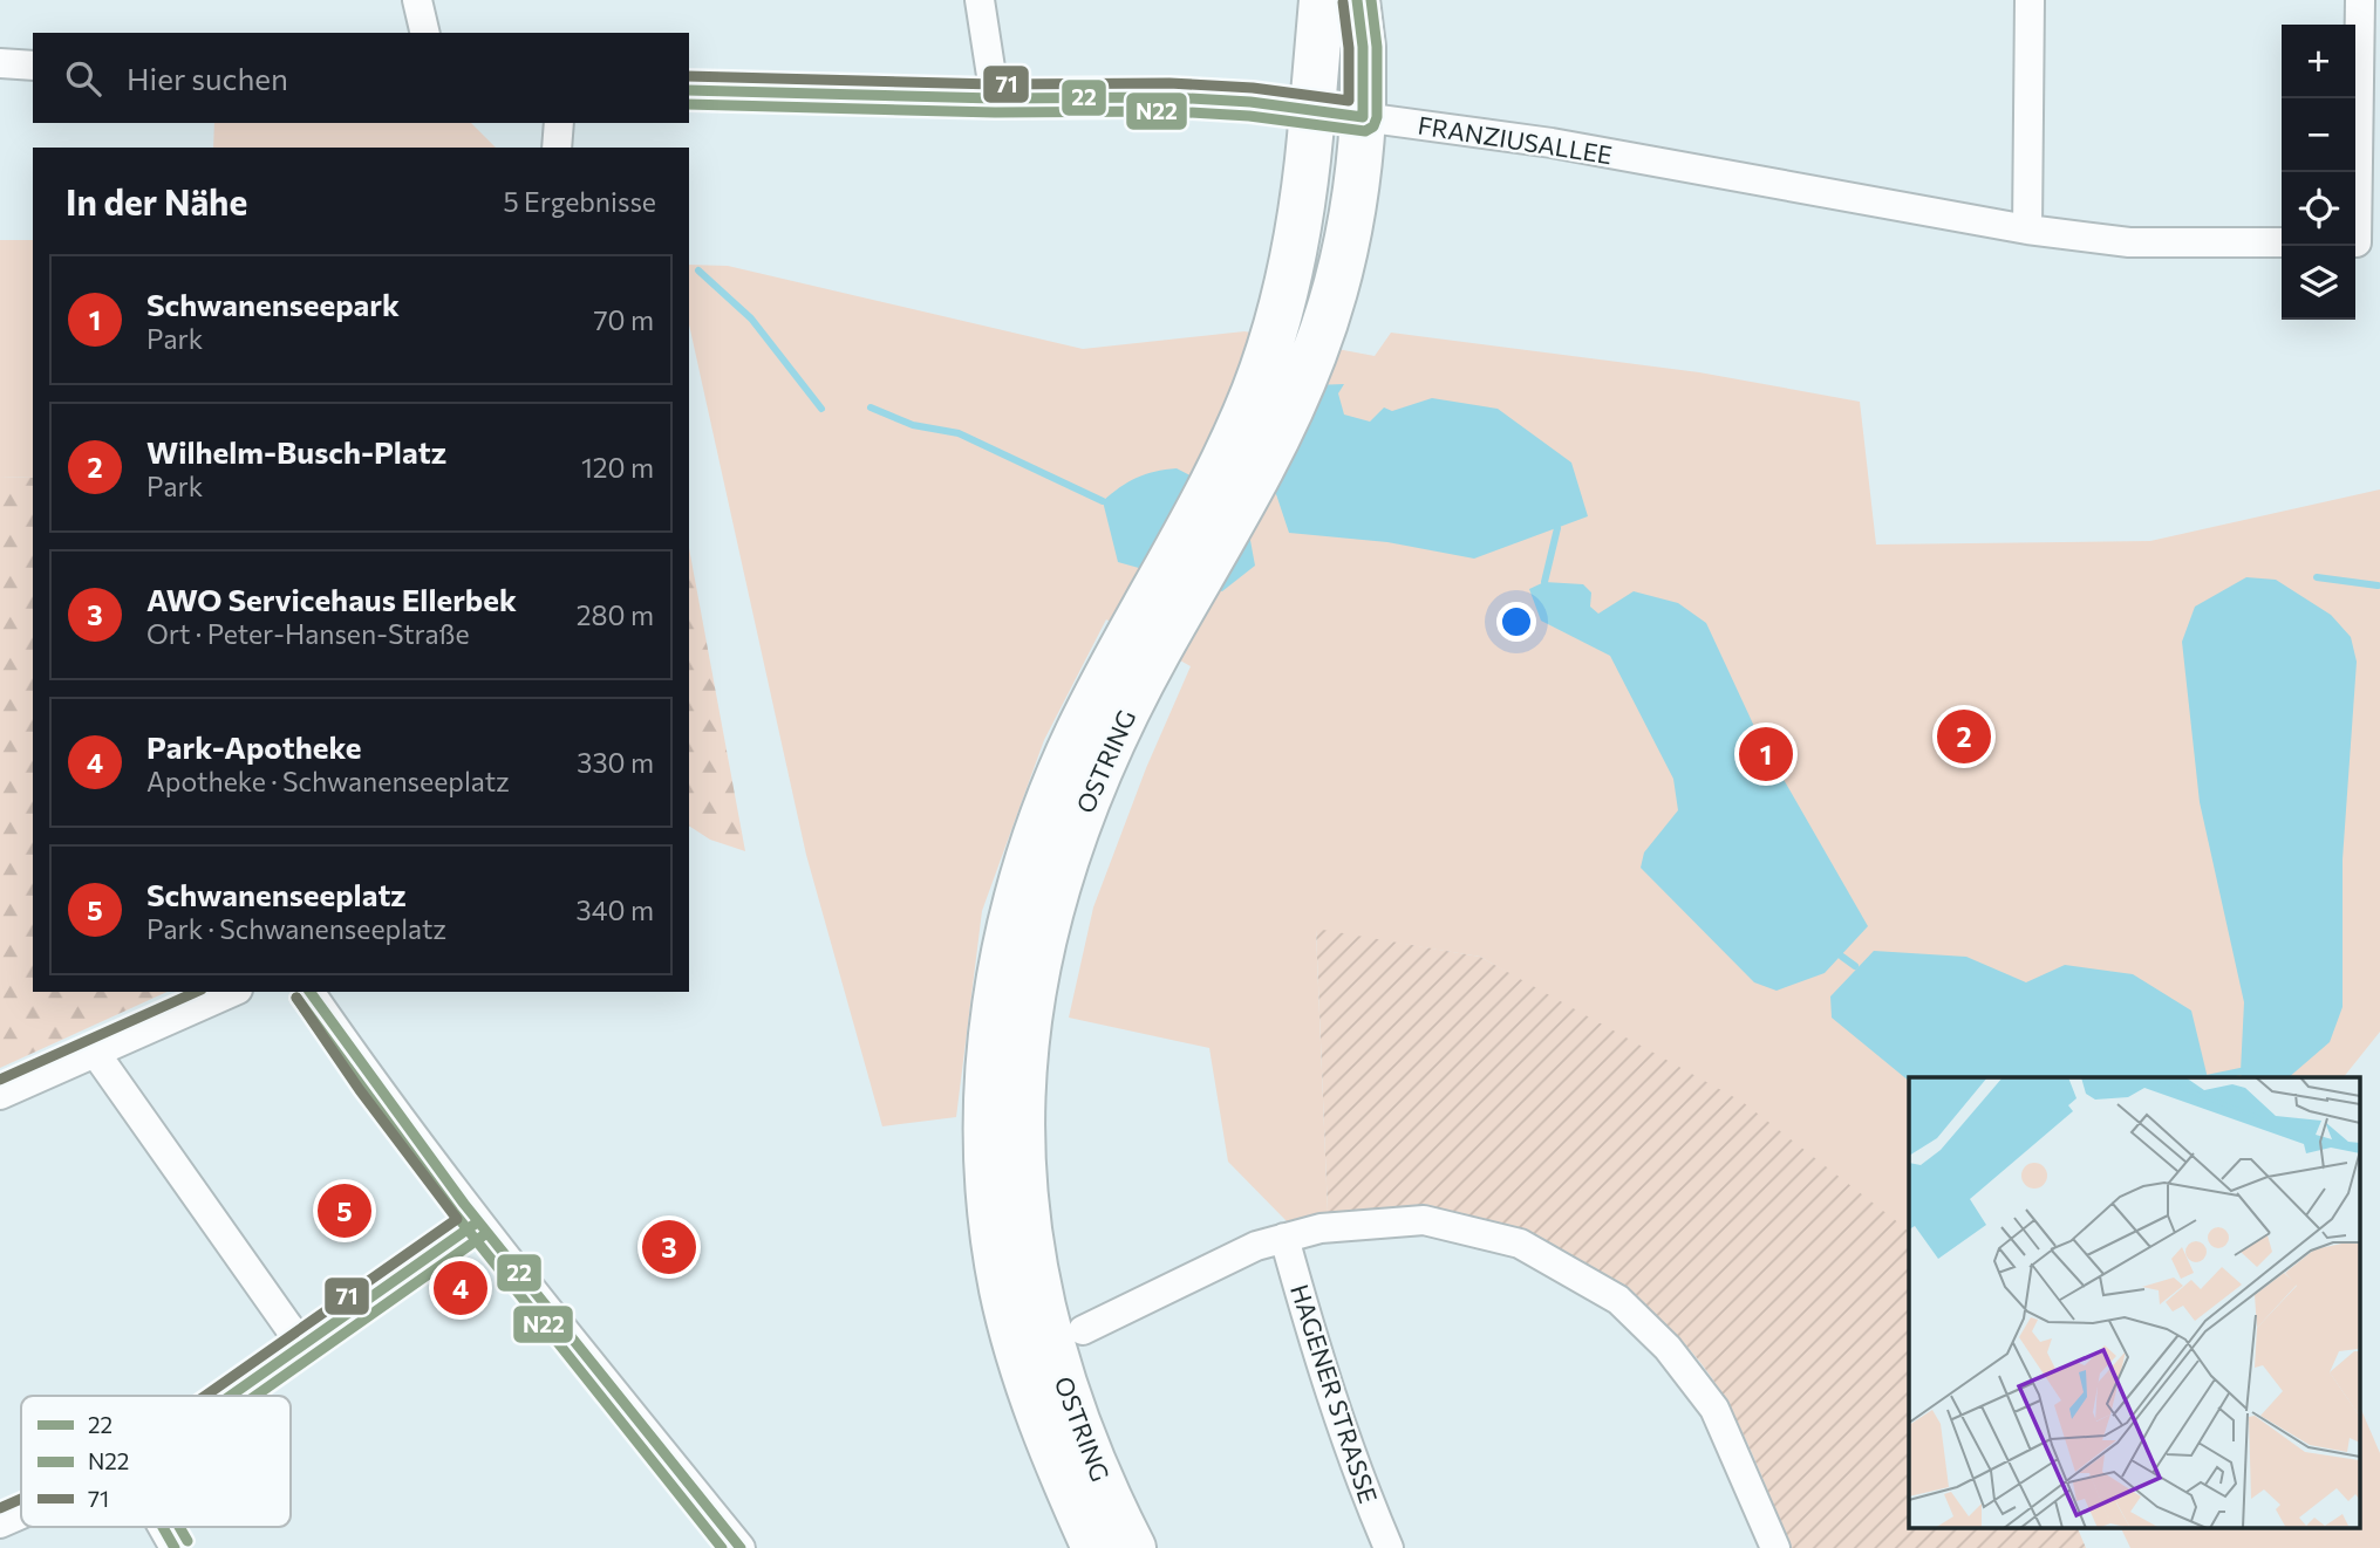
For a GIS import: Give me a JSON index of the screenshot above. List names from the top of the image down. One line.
{"streets":{"main road":["OSTRING"],"street":["FRANZIUSALLEE","HAGENER STRASSE"]},"crossings":[["FRANZIUSALLEE","OSTRING"]],"lines":["transit line 22","transit line N22","transit line 71"],"legend":["22","N22","71"],"page":{"map_buttons":["+","−"],"search":"Hier suchen","heading":["In der Nähe","5 Ergebnisse"],"list":[{"mark":"1","name":"Schwanenseepark","note":"Park","value":"70 m"},{"mark":"2","name":"Wilhelm-Busch-Platz","note":"Park","value":"120 m"},{"mark":"3","name":"AWO Servicehaus Ellerbek","note":"Ort · Peter-Hansen-Straße","value":"280 m"},{"mark":"4","name":"Park-Apotheke","note":"Apotheke · Schwanenseeplatz","value":"330 m"},{"mark":"5","name":"Schwanenseeplatz","note":"Park · Schwanenseeplatz","value":"340 m"}],"pins":["2","1","5","3","4"]}}
